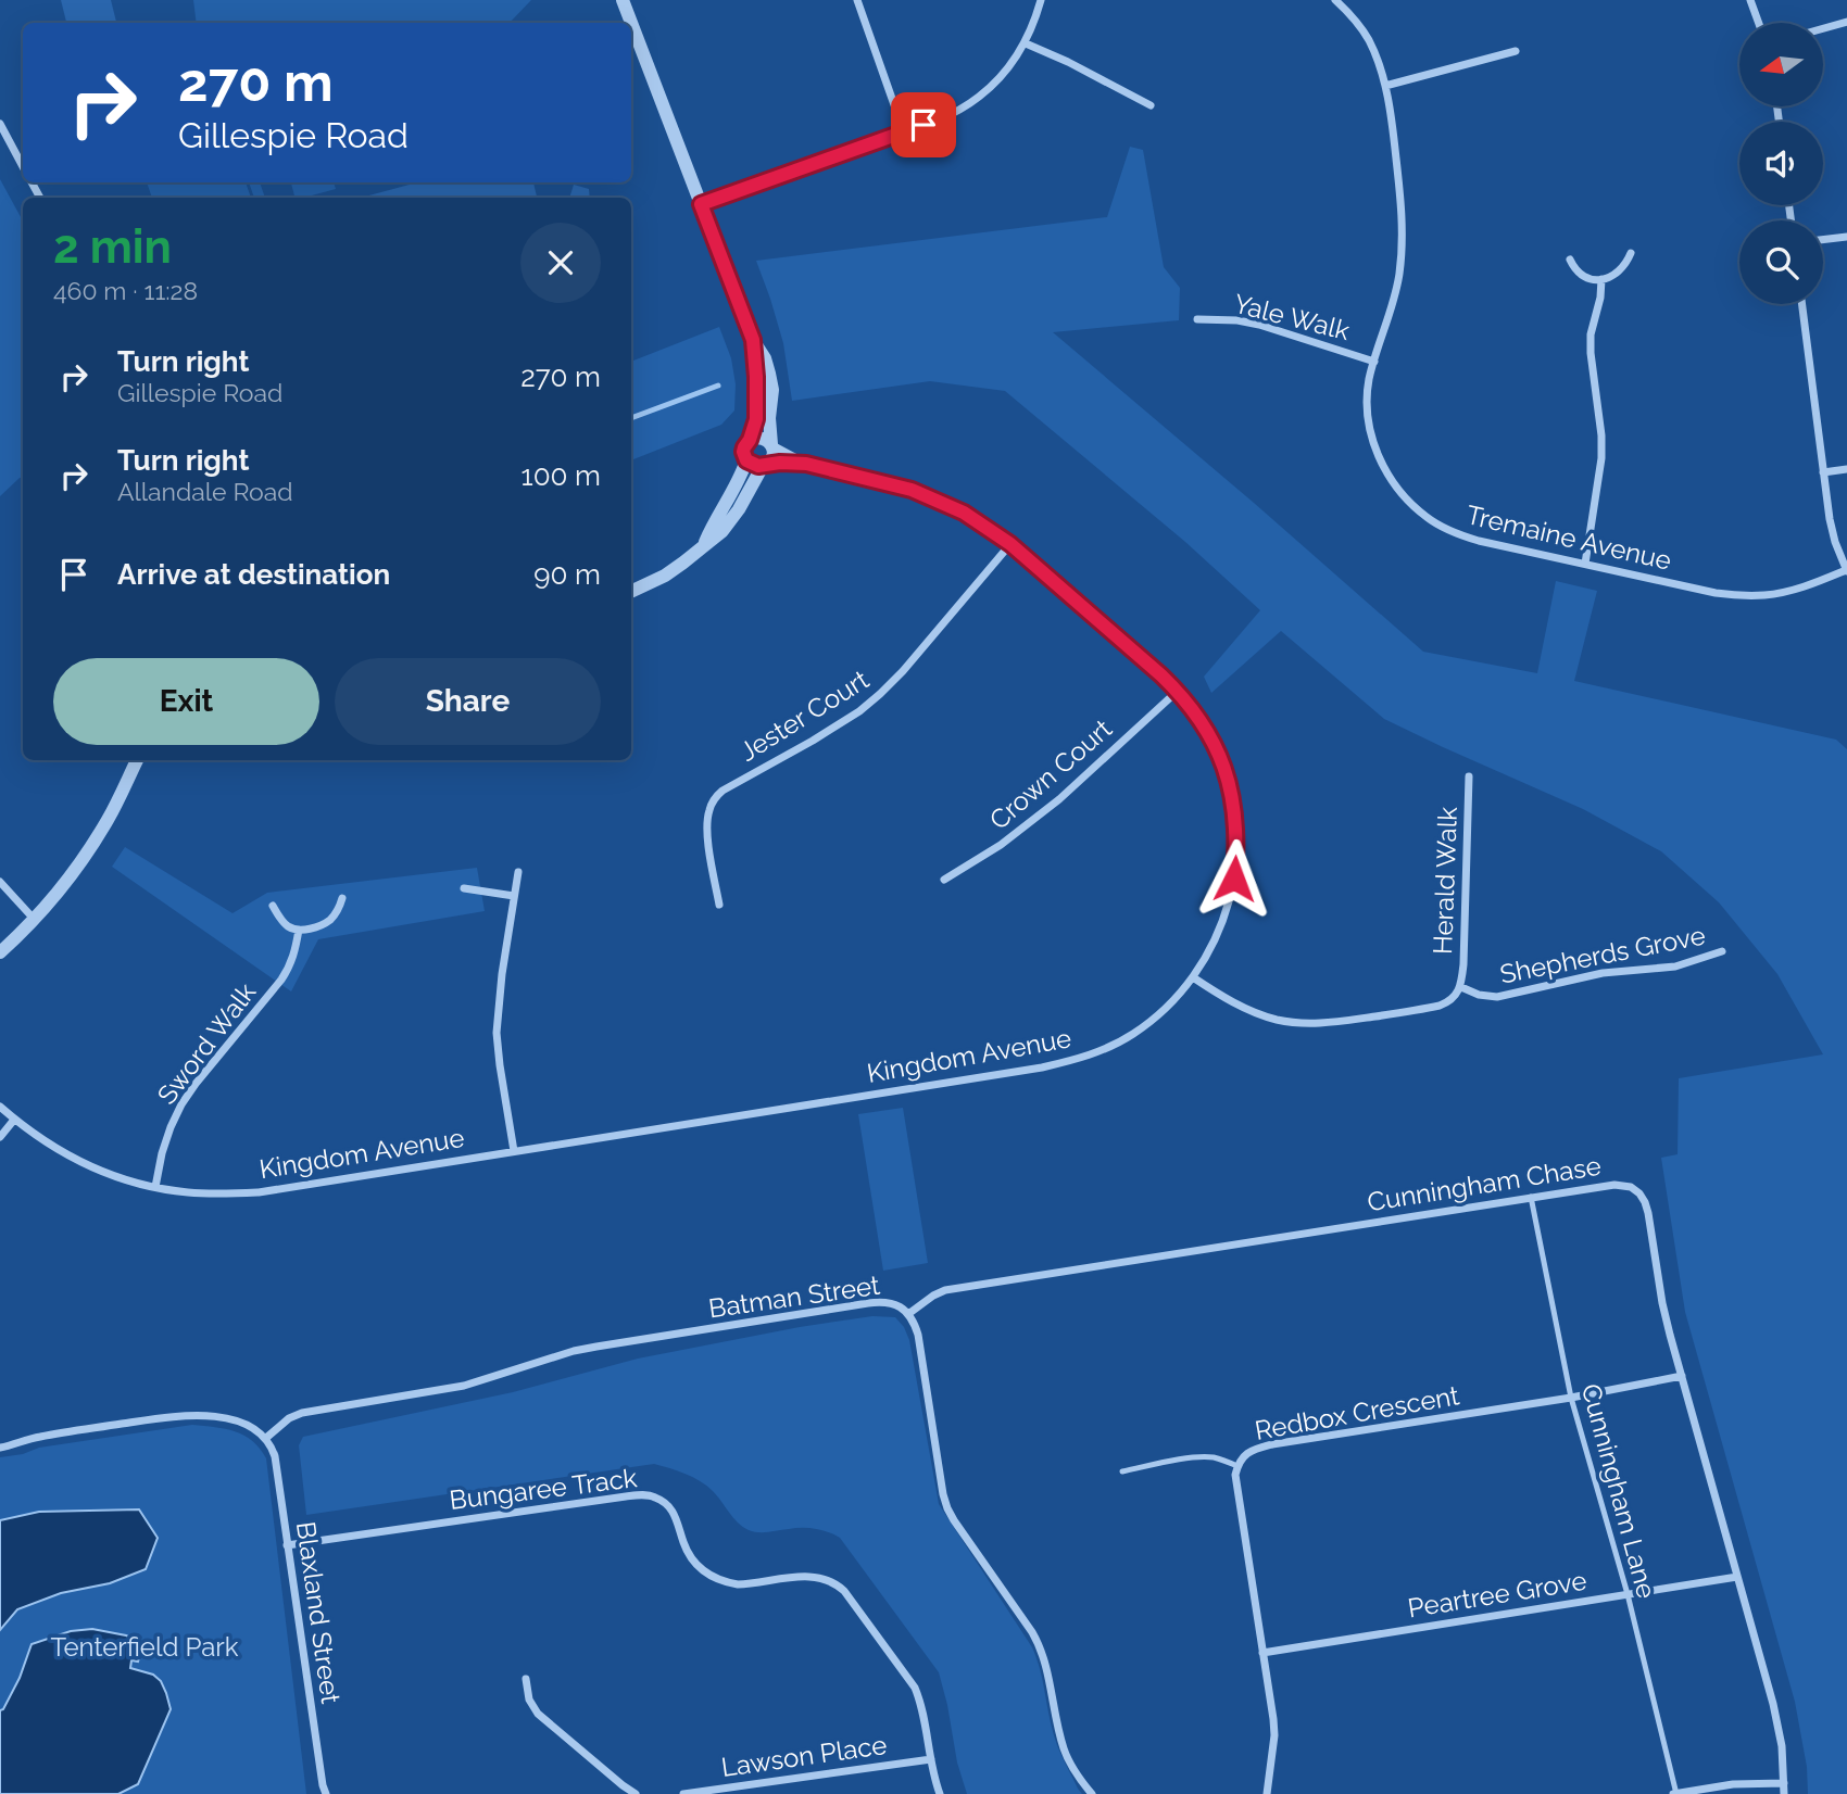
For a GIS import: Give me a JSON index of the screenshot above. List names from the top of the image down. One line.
{"streets":{"street":["Yale Walk","Tremaine Avenue","Jester Court","Crown Court","Herald Walk","Shepherds Grove","Sword Walk","Kingdom Avenue","Cunningham Chase","Batman Street","Redbox Crescent","Bungaree Track","Peartree Grove","Blaxland Street","Lawson Place"],"lane":["Cunningham Lane"]},"crossings":[["Yale Walk","Tremaine Avenue"],["Jester Court","Kingdom Avenue"],["Crown Court","Kingdom Avenue"],["Herald Walk","Shepherds Grove"],["Sword Walk","Kingdom Avenue"],["Cunningham Chase","Batman Street"],["Cunningham Chase","Redbox Crescent"],["Cunningham Chase","Cunningham Lane"],["Cunningham Chase","Peartree Grove"],["Batman Street","Blaxland Street"],["Redbox Crescent","Cunningham Lane"],["Redbox Crescent","Peartree Grove"],["Bungaree Track","Blaxland Street"],["Bungaree Track","Lawson Place"],["Cunningham Lane","Peartree Grove"]],"parks":["Tenterfield Park"],"north":"left","page":{"turn":["270 m","Gillespie Road"],"heading":["2 min","460 m · 11:28"],"list":[{"name":"Turn right","note":"Gillespie Road","value":"270 m"},{"name":"Turn right","note":"Allandale Road","value":"100 m"},{"name":"Arrive at destination","value":"90 m"}],"buttons":["Exit","Share"]}}
